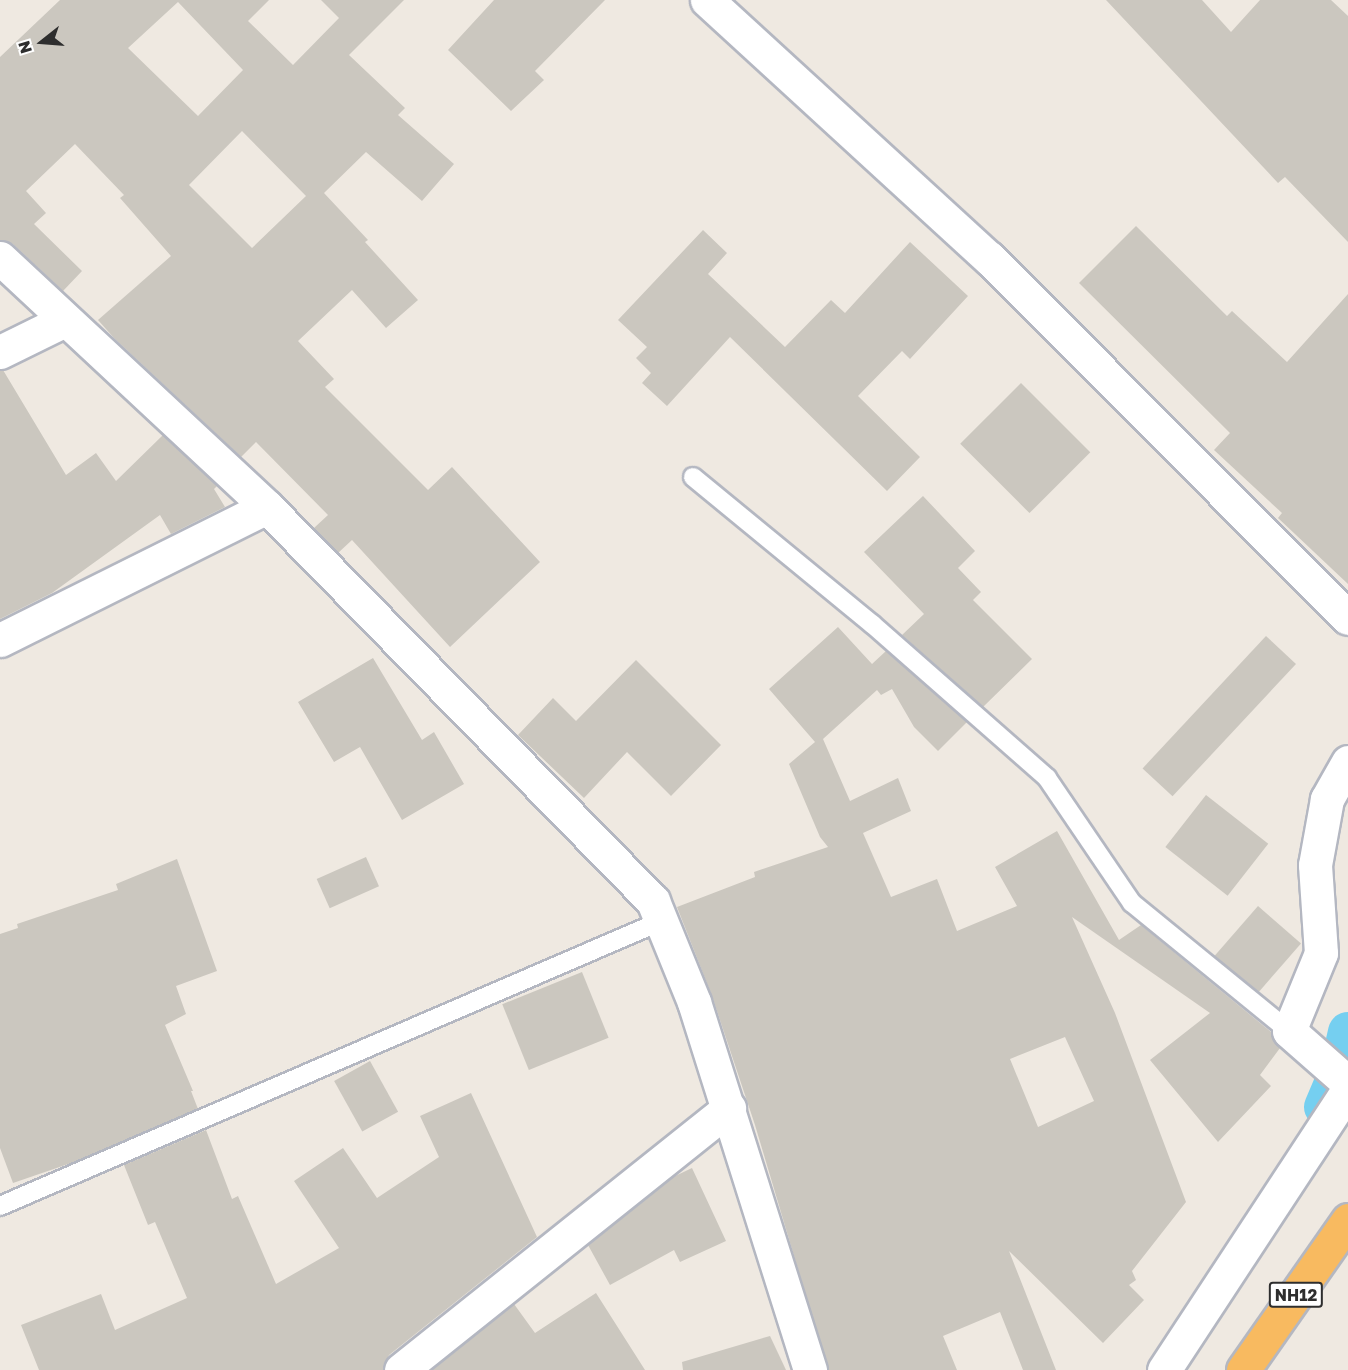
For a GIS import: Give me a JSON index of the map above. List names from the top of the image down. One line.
{"streets":{"highway":["NH12"]},"north":"left"}
